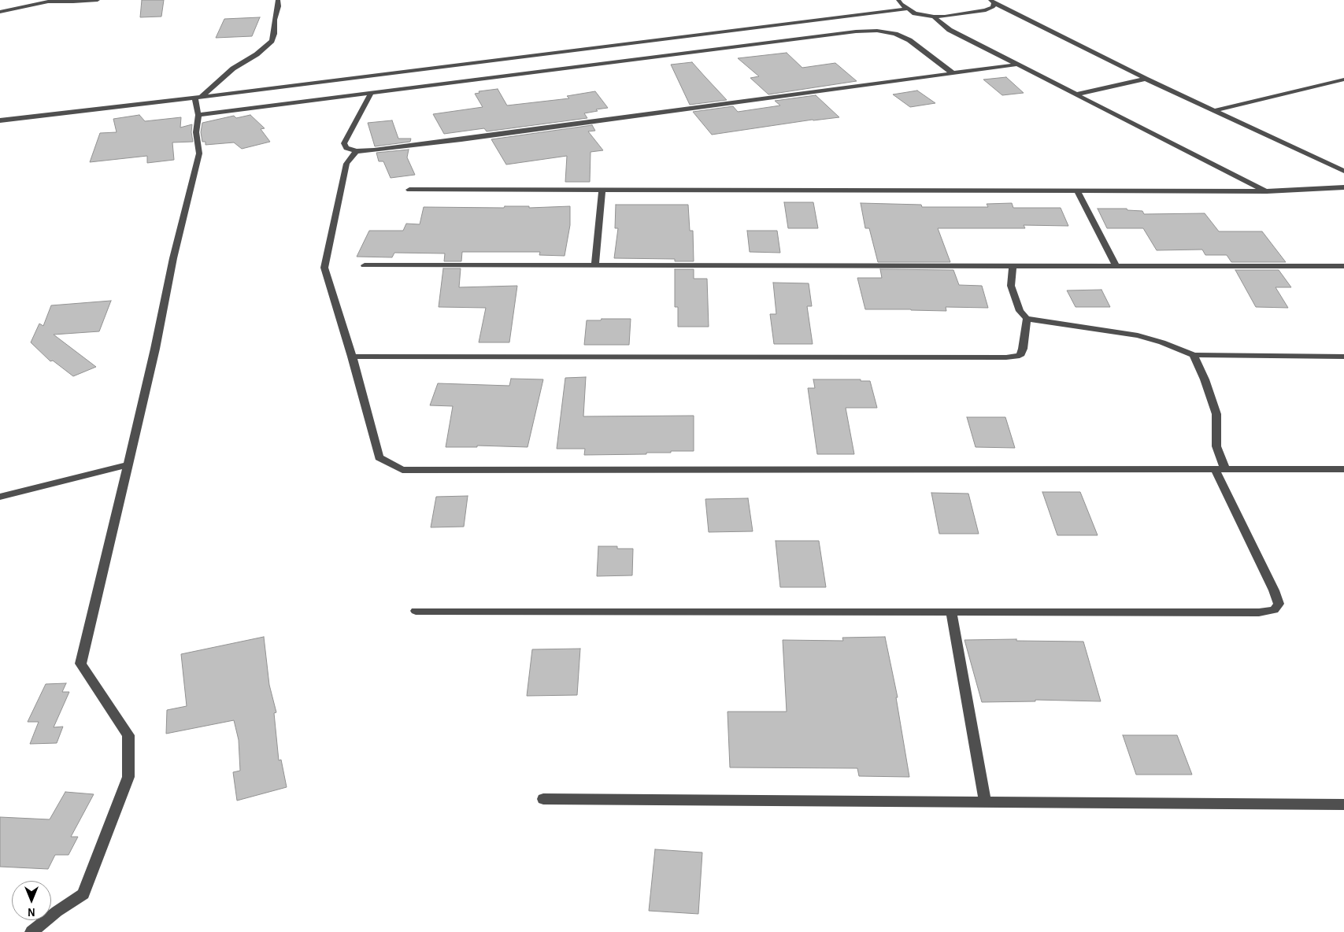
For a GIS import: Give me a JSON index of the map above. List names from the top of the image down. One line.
{"north":"bottom"}
